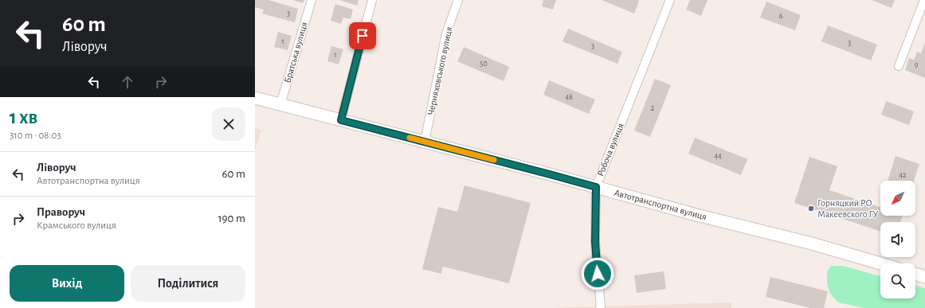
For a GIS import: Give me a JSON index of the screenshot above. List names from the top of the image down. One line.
{"streets":{"main road":["Автотранспортна вулиця"],"street":["Братська вулиця","Черняховського вулиця","Робоча вулиця"]},"crossings":[["Братська вулиця","Автотранспортна вулиця"],["Черняховського вулиця","Автотранспортна вулиця"],["Робоча вулиця","Автотранспортна вулиця"]],"places":["Горняцкий РО Макеевского ГУ"],"house_numbers":["3","6","1","3","3","1","50","9","48","2","44","42"],"north":"bottom left","page":{"turn":["60 m","Ліворуч"],"heading":["1 хв","310 m · 08:03"],"list":[{"name":"Ліворуч","note":"Автотранспортна вулиця","value":"60 m"},{"name":"Праворуч","note":"Крамського вулиця","value":"190 m"}],"buttons":["Вихід","Поділитися"]}}
